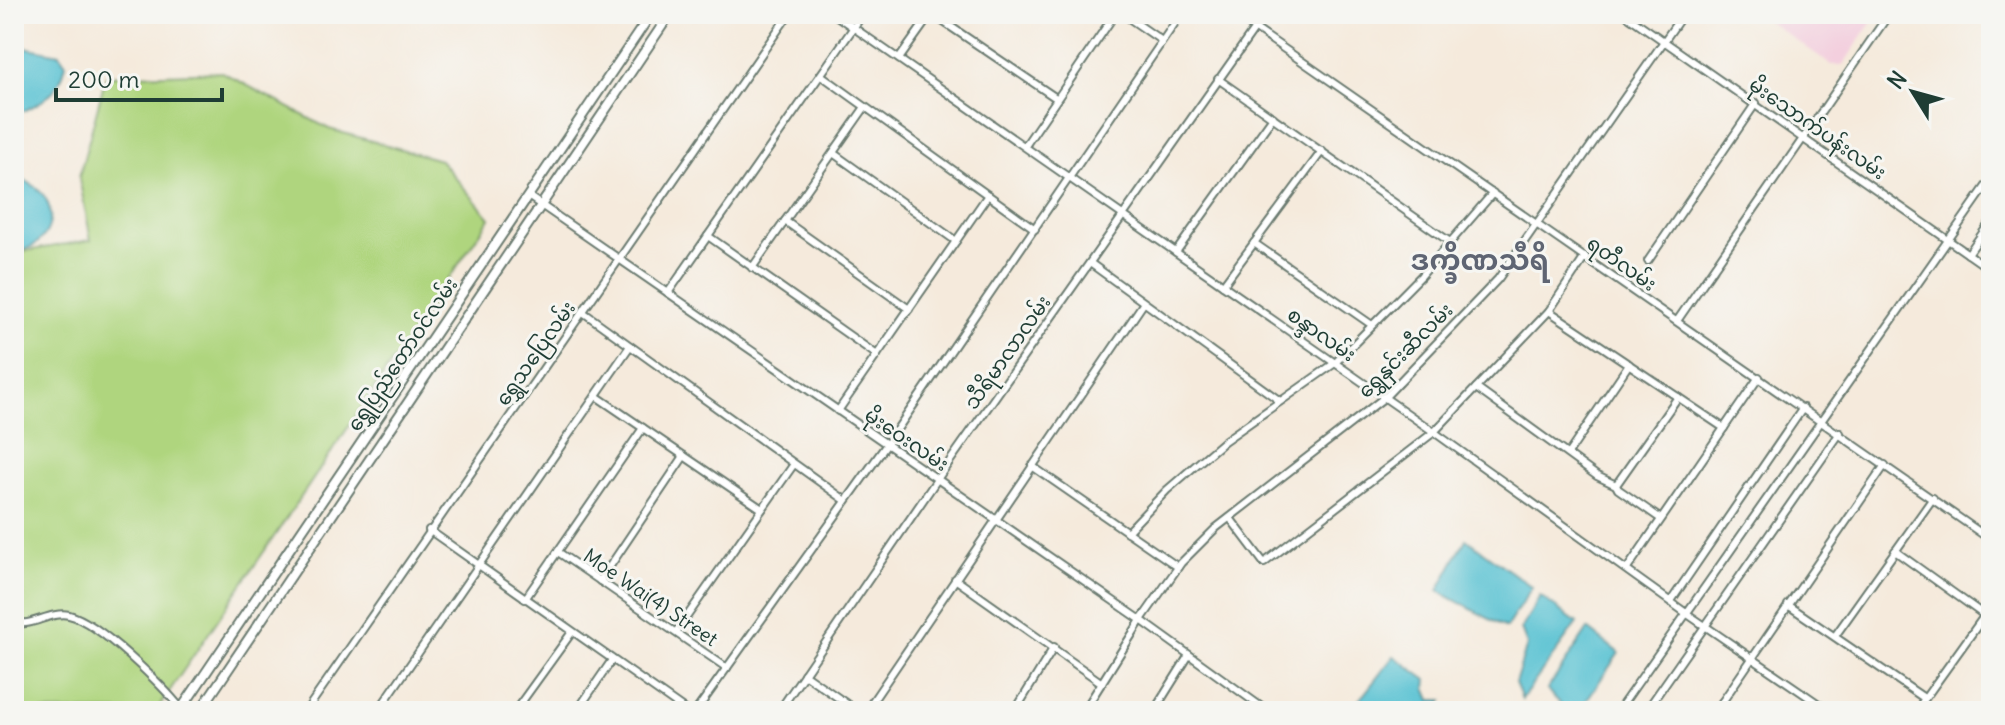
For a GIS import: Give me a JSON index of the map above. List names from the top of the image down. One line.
{"streets":{"main road":["ရွှေပြည်တော်ဝင်လမ်း"],"street":["မိုးသောက်ပန်းလမ်း","ရတီလမ်း","စန္ဒာလမ်း","ရွှေနှင်းဆီလမ်း","သီရိမာလာလမ်း","ရွှေသပြေလမ်း","မိုးဝေးလမ်း","Moe Wai(4) Street"]},"crossings":[["မိုးသောက်ပန်းလမ်း","ရွှေနှင်းဆီလမ်း"],["ရတီလမ်း","ရွှေနှင်းဆီလမ်း"],["ရတီလမ်း","သီရိမာလာလမ်း"],["စန္ဒာလမ်း","ရွှေနှင်းဆီလမ်း"],["စန္ဒာလမ်း","သီရိမာလာလမ်း"],["ရွှေနှင်းဆီလမ်း","မိုးဝေးလမ်း"],["သီရိမာလာလမ်း","မိုးဝေးလမ်း"],["ရွှေသပြေလမ်း","မိုးဝေးလမ်း"],["ရွှေပြည်တော်ဝင်လမ်း","မိုးဝေးလမ်း"]],"districts":["ဒက္ခိဏသီရိ"],"scale_bar":"200 m","north":"top left"}
